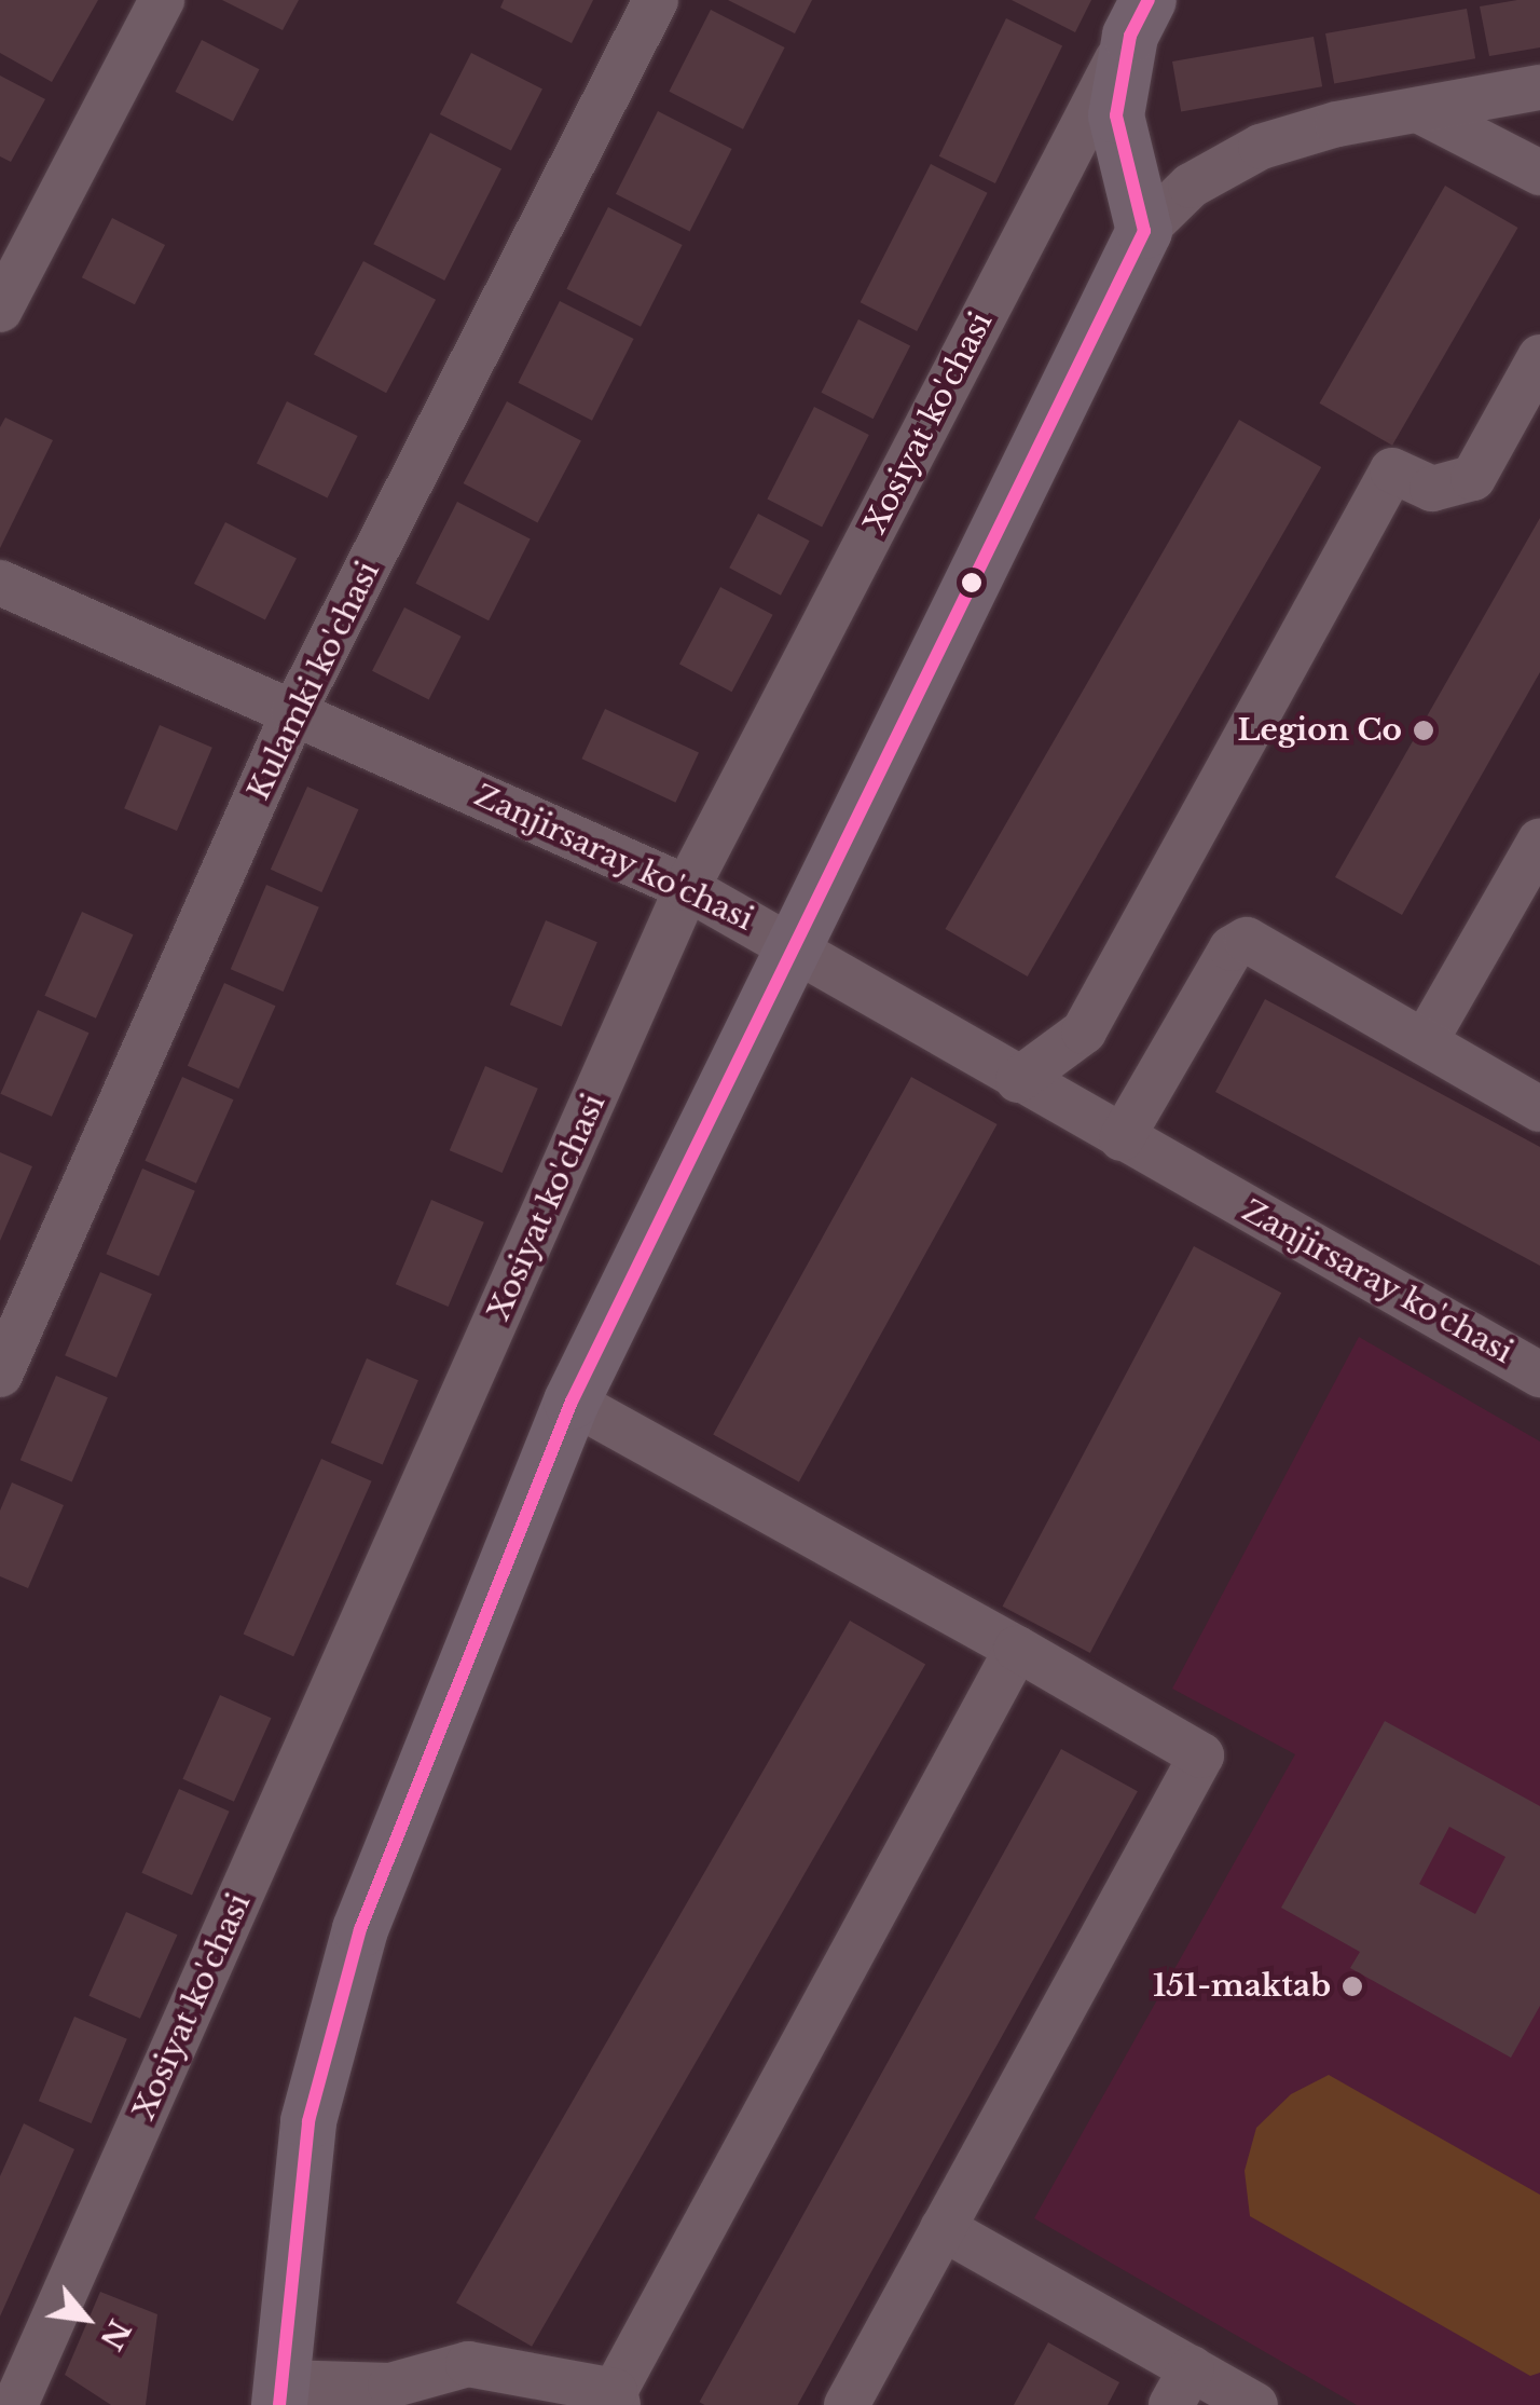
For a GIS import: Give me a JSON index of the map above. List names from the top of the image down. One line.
{"streets":{"main road":["Xosiyat ko'chasi"],"street":["Kulamki ko'chasi","Zanjirsaray ko'chasi"]},"crossings":[["Xosiyat ko'chasi","Zanjirsaray ko'chasi"],["Kulamki ko'chasi","Zanjirsaray ko'chasi"]],"places":["Legion Co","151-maktab"],"north":"bottom right"}
